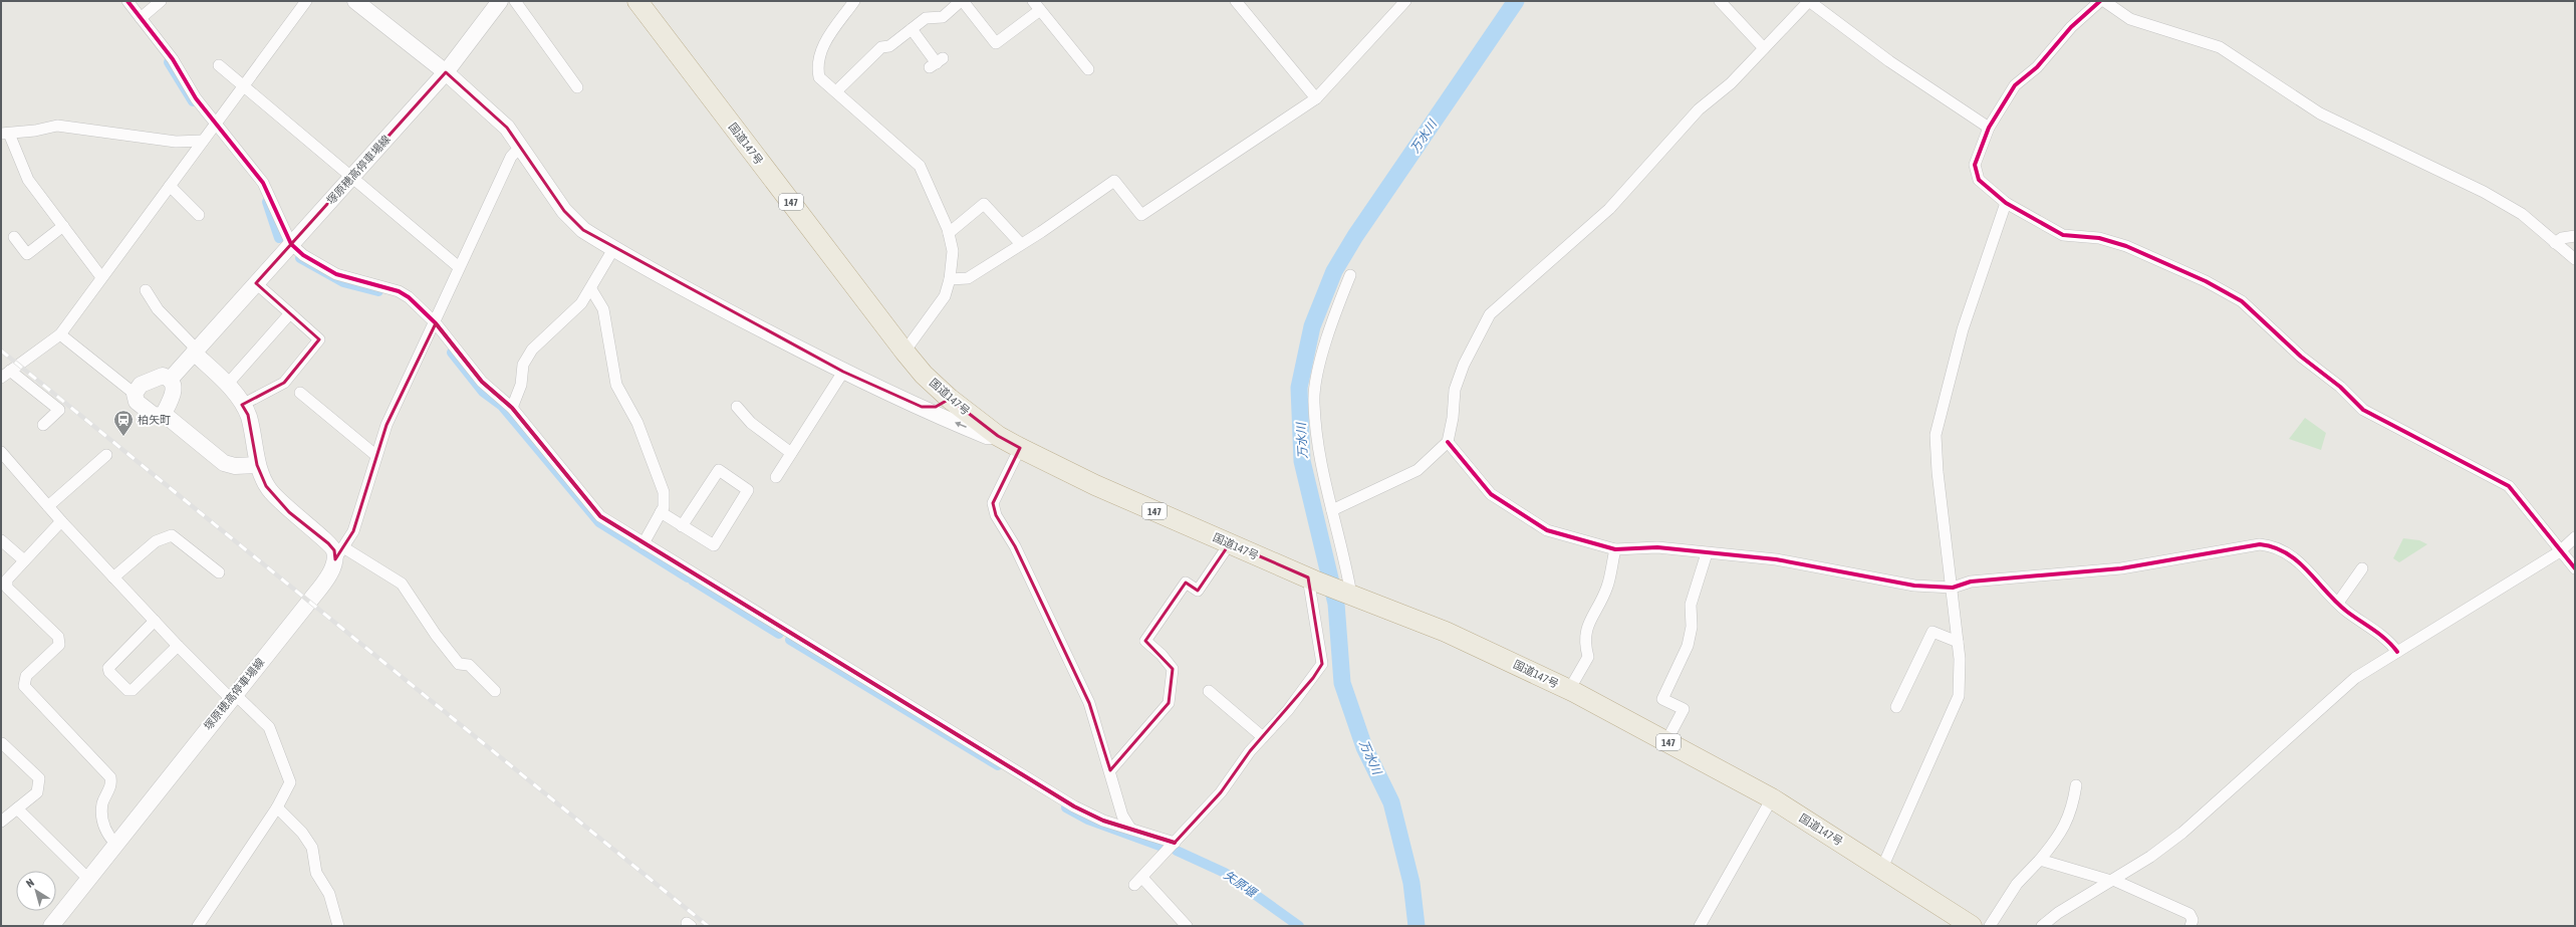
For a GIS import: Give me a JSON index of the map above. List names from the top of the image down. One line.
{"streets":{"highway":["国道147号","147"],"main road":["塚原穂高停車場線"]},"water":["万水川","矢原堰"],"places":{"station":["柏矢町"]},"north":"top left"}
